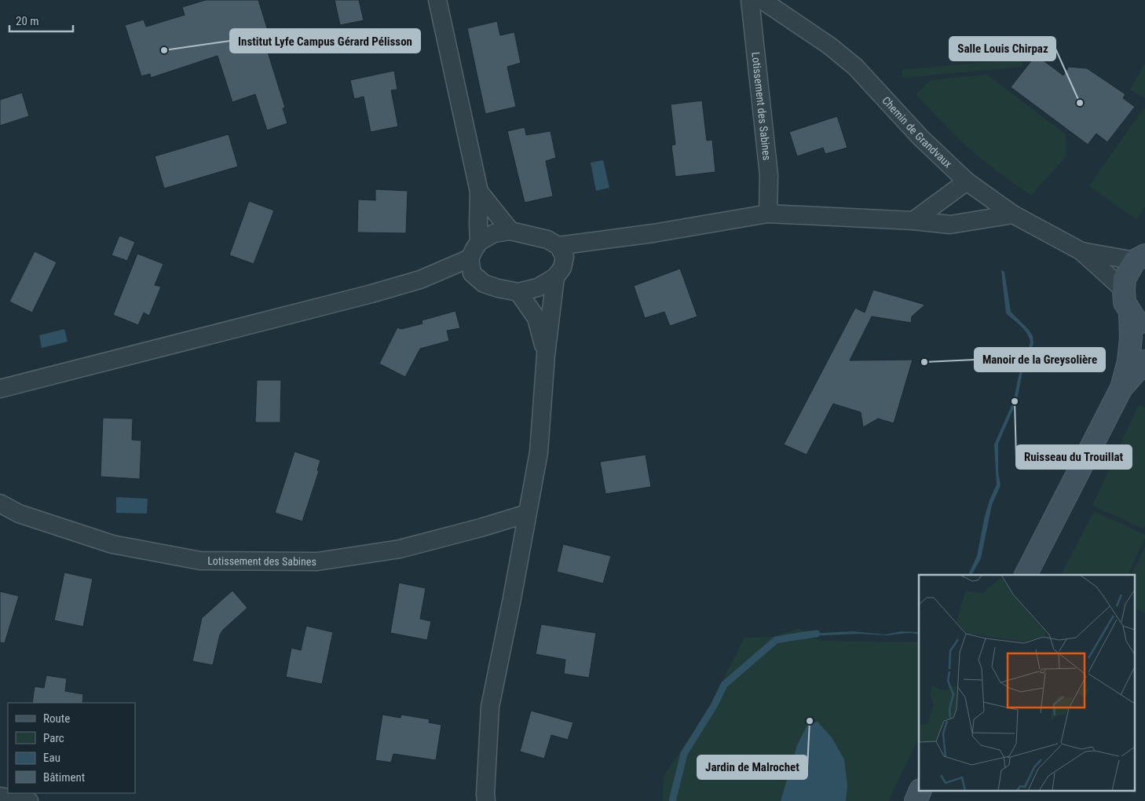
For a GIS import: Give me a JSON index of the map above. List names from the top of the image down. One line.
{"streets":{"street":["Lotissement des Sabines","Chemin de Grandvaux"]},"places":["Institut Lyfe Campus Gérard Pélisson","Salle Louis Chirpaz","Manoir de la Greysolière","Ruisseau du Trouillat","Jardin de Malrochet"],"legend":["Route","Parc","Eau","Bâtiment"],"scale_bar":"20 m"}
